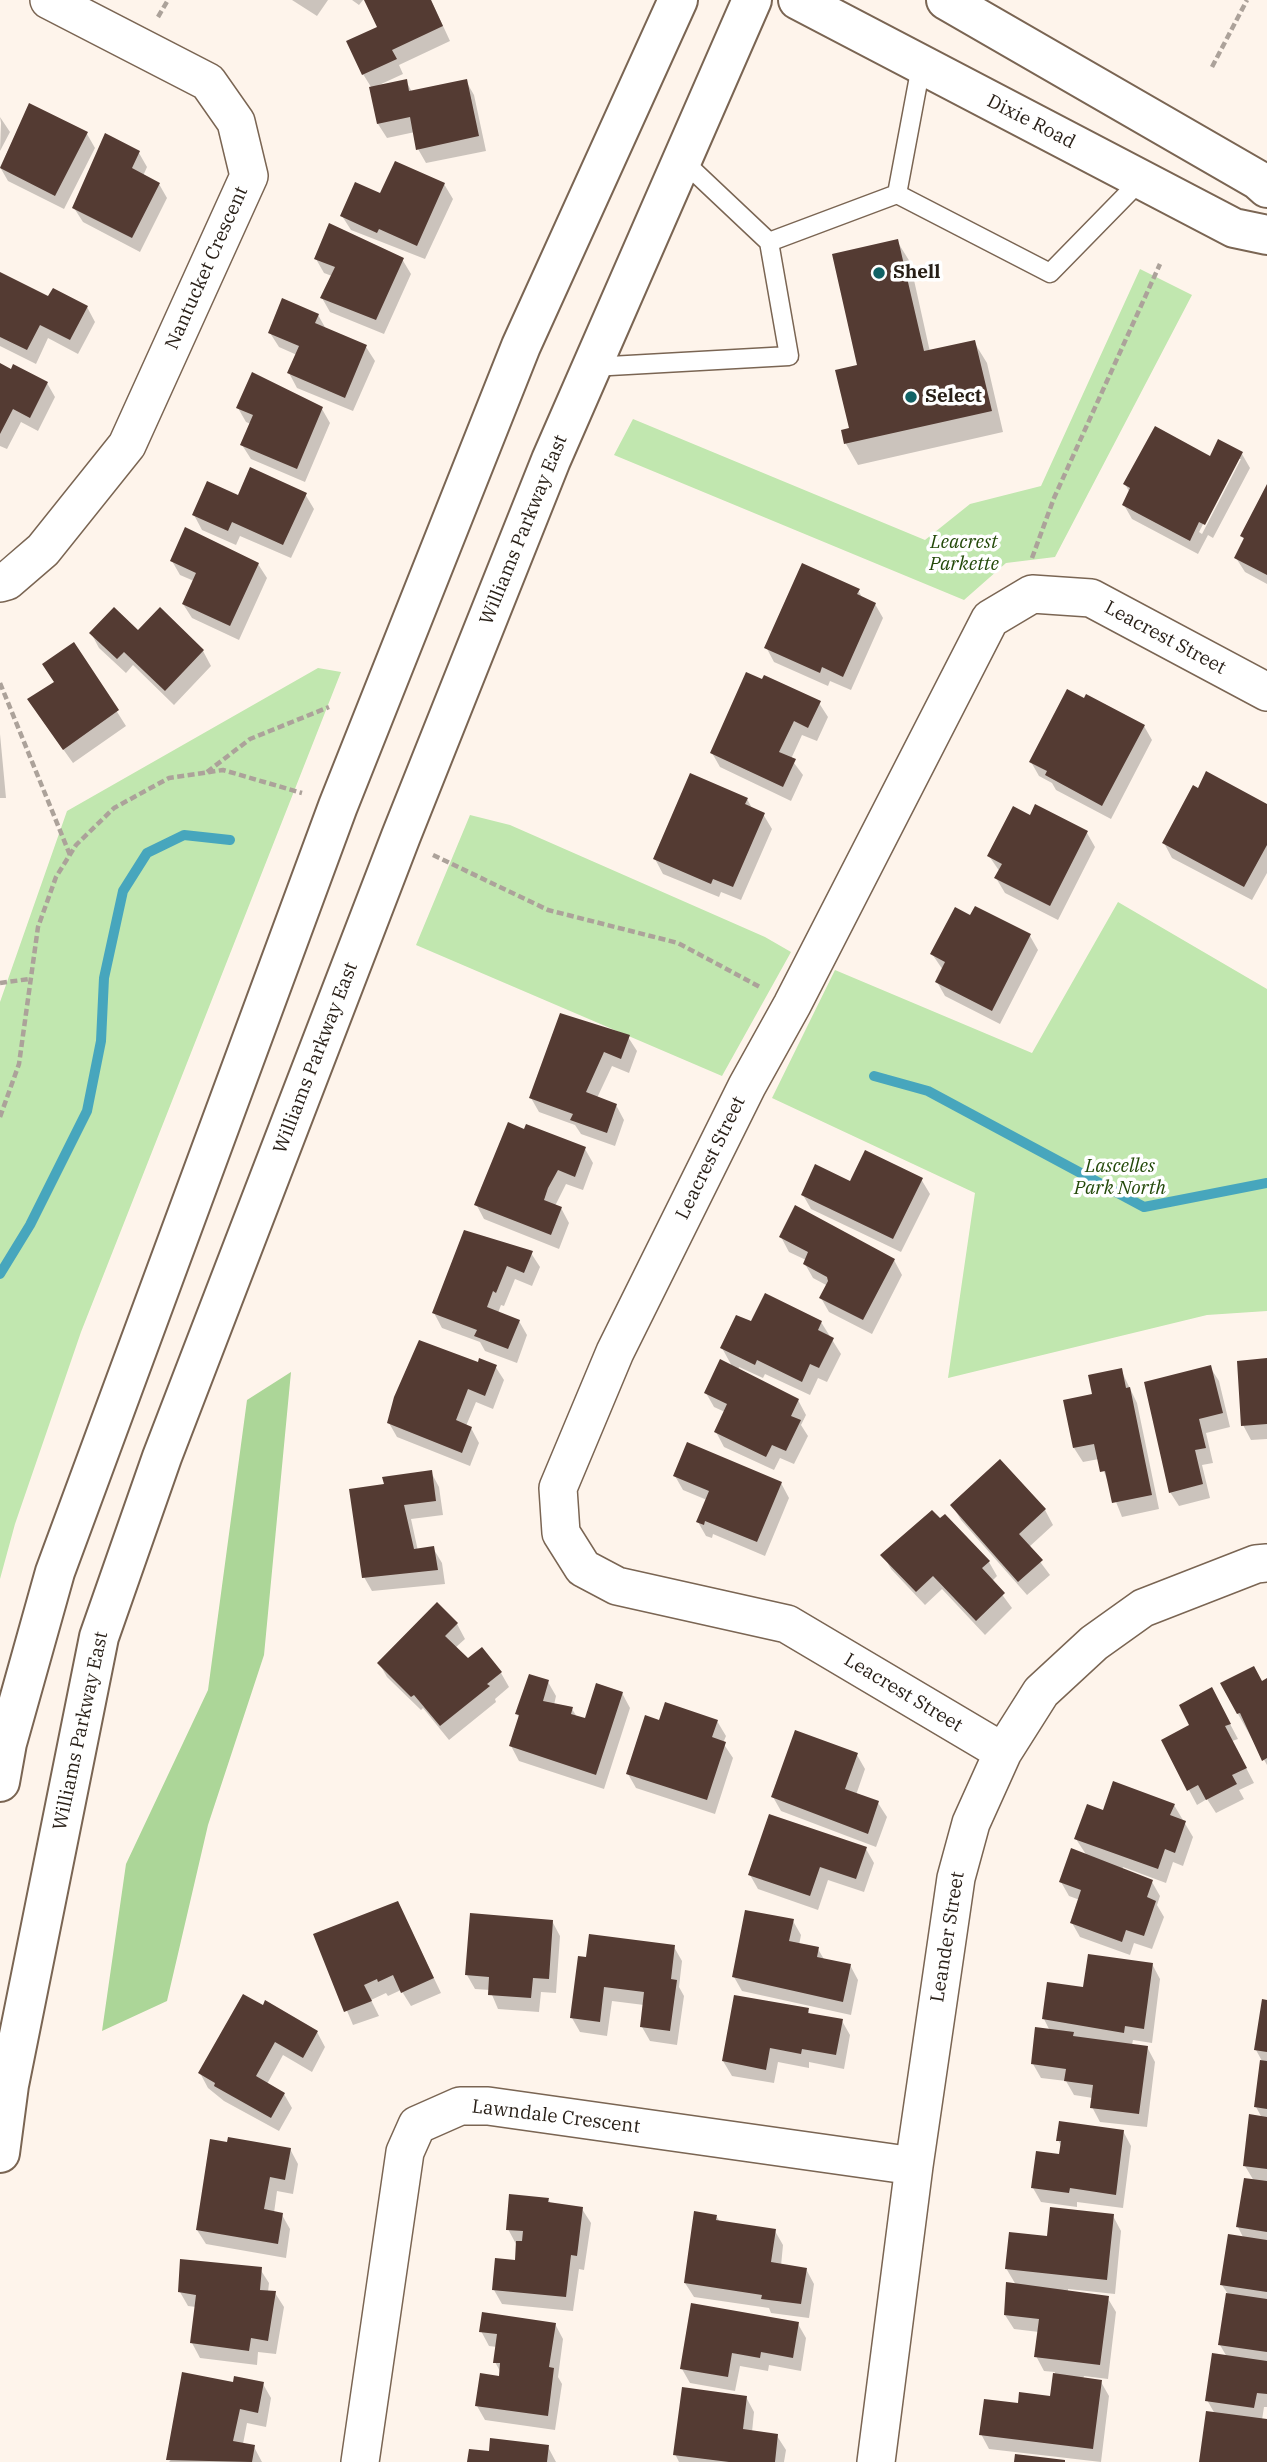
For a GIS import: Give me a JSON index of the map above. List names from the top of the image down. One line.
{"streets":{"main road":["Dixie Road","Williams Parkway East"],"street":["Nantucket Crescent","Leacrest Street","Leander Street","Lawndale Crescent"]},"crossings":[["Leacrest Street","Leander Street"],["Leander Street","Lawndale Crescent"]],"parks":["Leacrest Parkette","Lascelles Park North"],"places":["Shell","Select"]}
